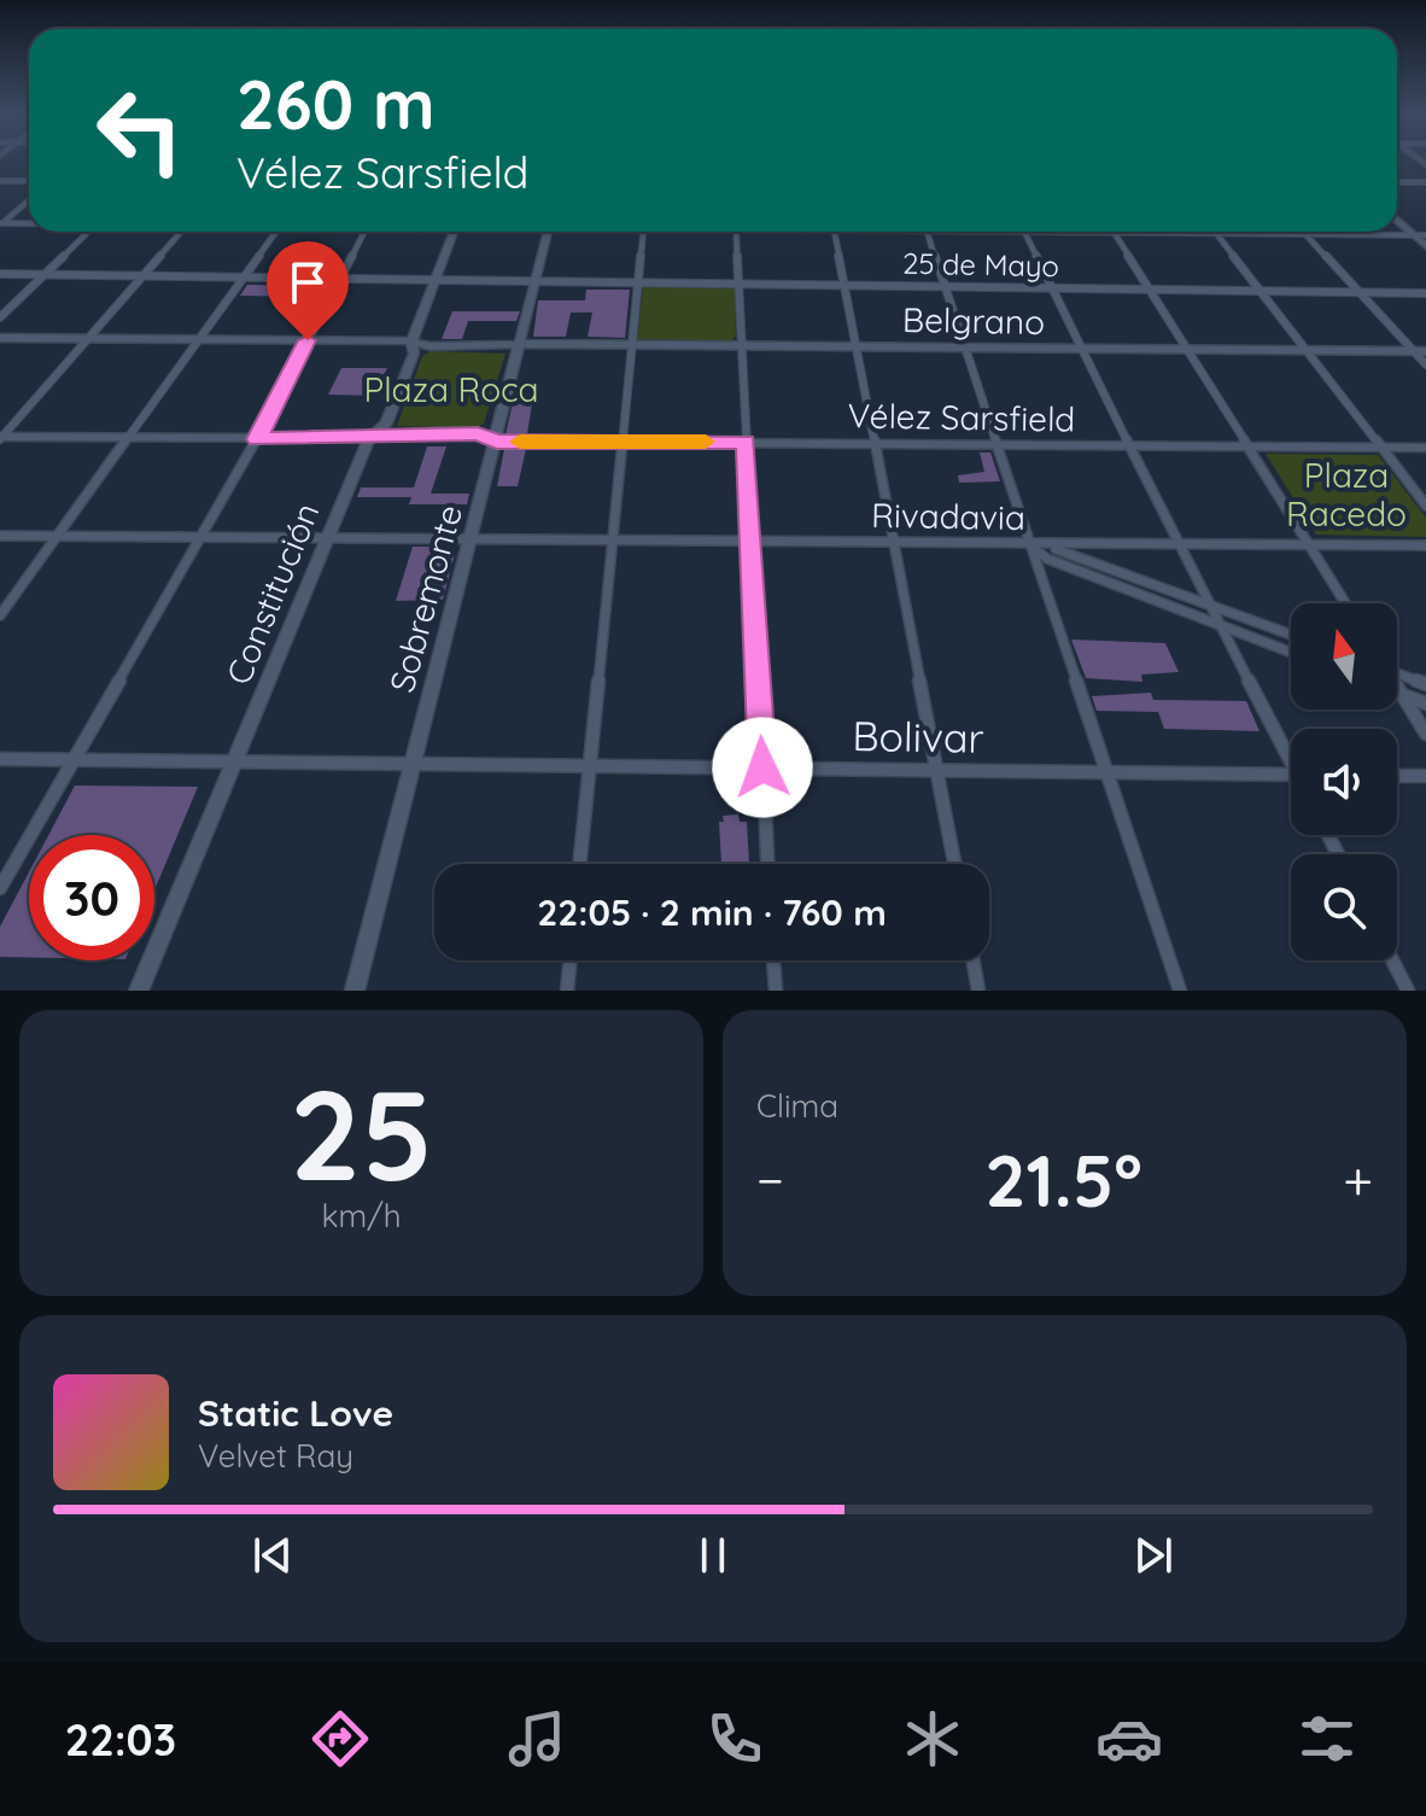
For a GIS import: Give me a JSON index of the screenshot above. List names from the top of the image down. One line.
{"streets":{"main road":["Belgrano","Vélez Sarsfield","Constitución","Sobremonte"],"street":["25 de Mayo","Rivadavia","Bolivar"]},"crossings":[["25 de Mayo","Constitución"],["25 de Mayo","Sobremonte"],["Belgrano","Constitución"],["Belgrano","Sobremonte"],["Vélez Sarsfield","Constitución"],["Vélez Sarsfield","Sobremonte"],["Rivadavia","Constitución"],["Rivadavia","Sobremonte"],["Constitución","Bolivar"],["Sobremonte","Bolivar"]],"parks":["Plaza Roca","Plaza Racedo"],"north":"top","page":{"turn":["260 m","Vélez Sarsfield"],"limit":"30","trip":"22:05 · 2 min · 760 m","tile":[["25","km/h"],"Clima"],"heat":["−","21.5°","+"],"song":["Static Love","Velvet Ray"],"tabs":"22:03"}}
